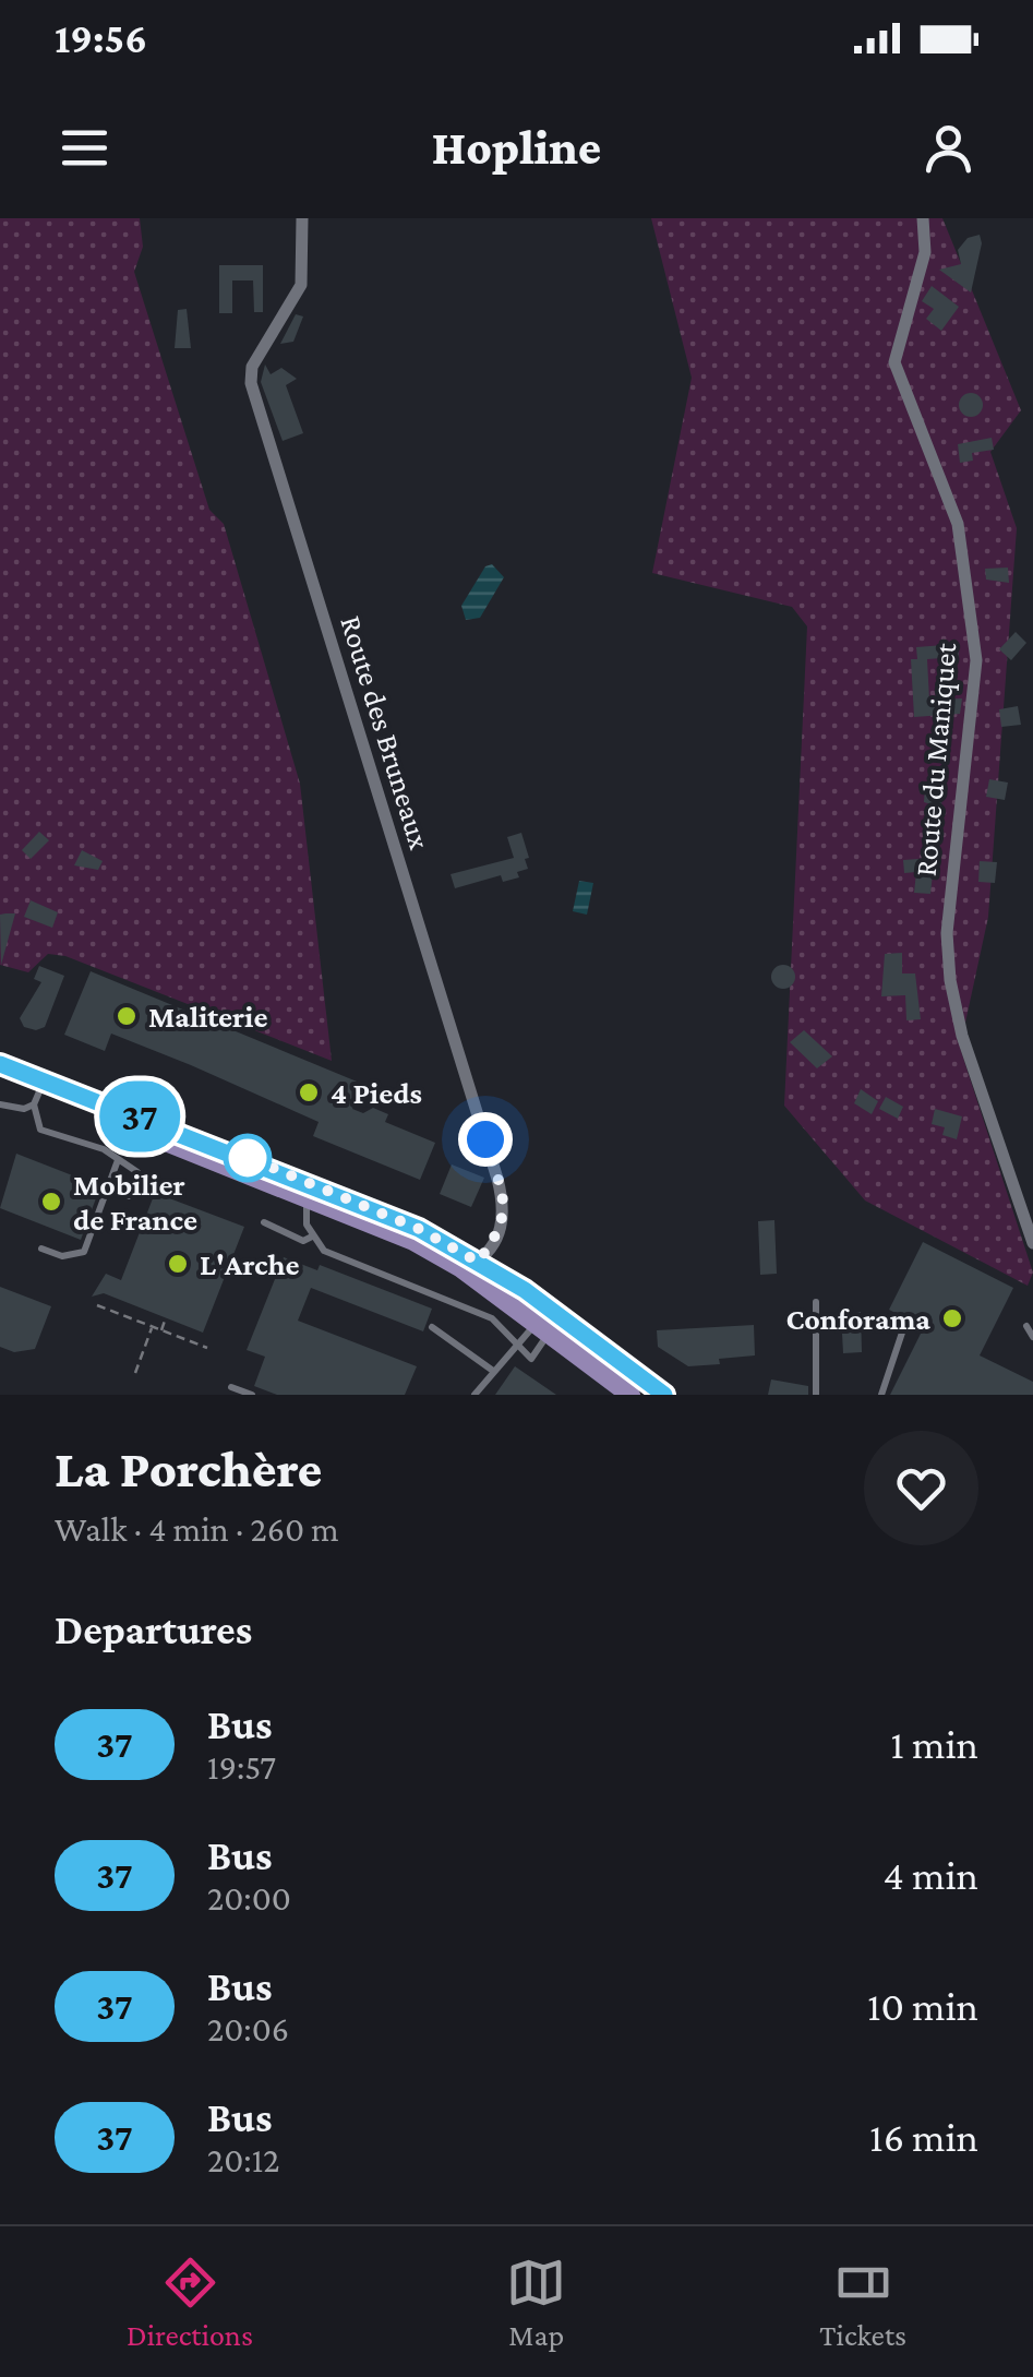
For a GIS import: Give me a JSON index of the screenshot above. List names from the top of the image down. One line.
{"streets":{"street":["Route des Bruneaux","Route du Maniquet"]},"places":["Maliterie","4 Pieds","Mobilier de France","L'Arche","Conforama"],"lines":["bus line 37"],"page":{"status":"19:56","header":"Hopline","on_map":"37","heading":[["La Porchère","Walk · 4 min · 260 m"],"Departures"],"list":[{"mark":"37","name":"Bus","note":"19:57","value":"1 min"},{"mark":"37","name":"Bus","note":"20:00","value":"4 min"},{"mark":"37","name":"Bus","note":"20:06","value":"10 min"},{"mark":"37","name":"Bus","note":"20:12","value":"16 min"}],"tabs":["Directions","Map","Tickets"]}}
